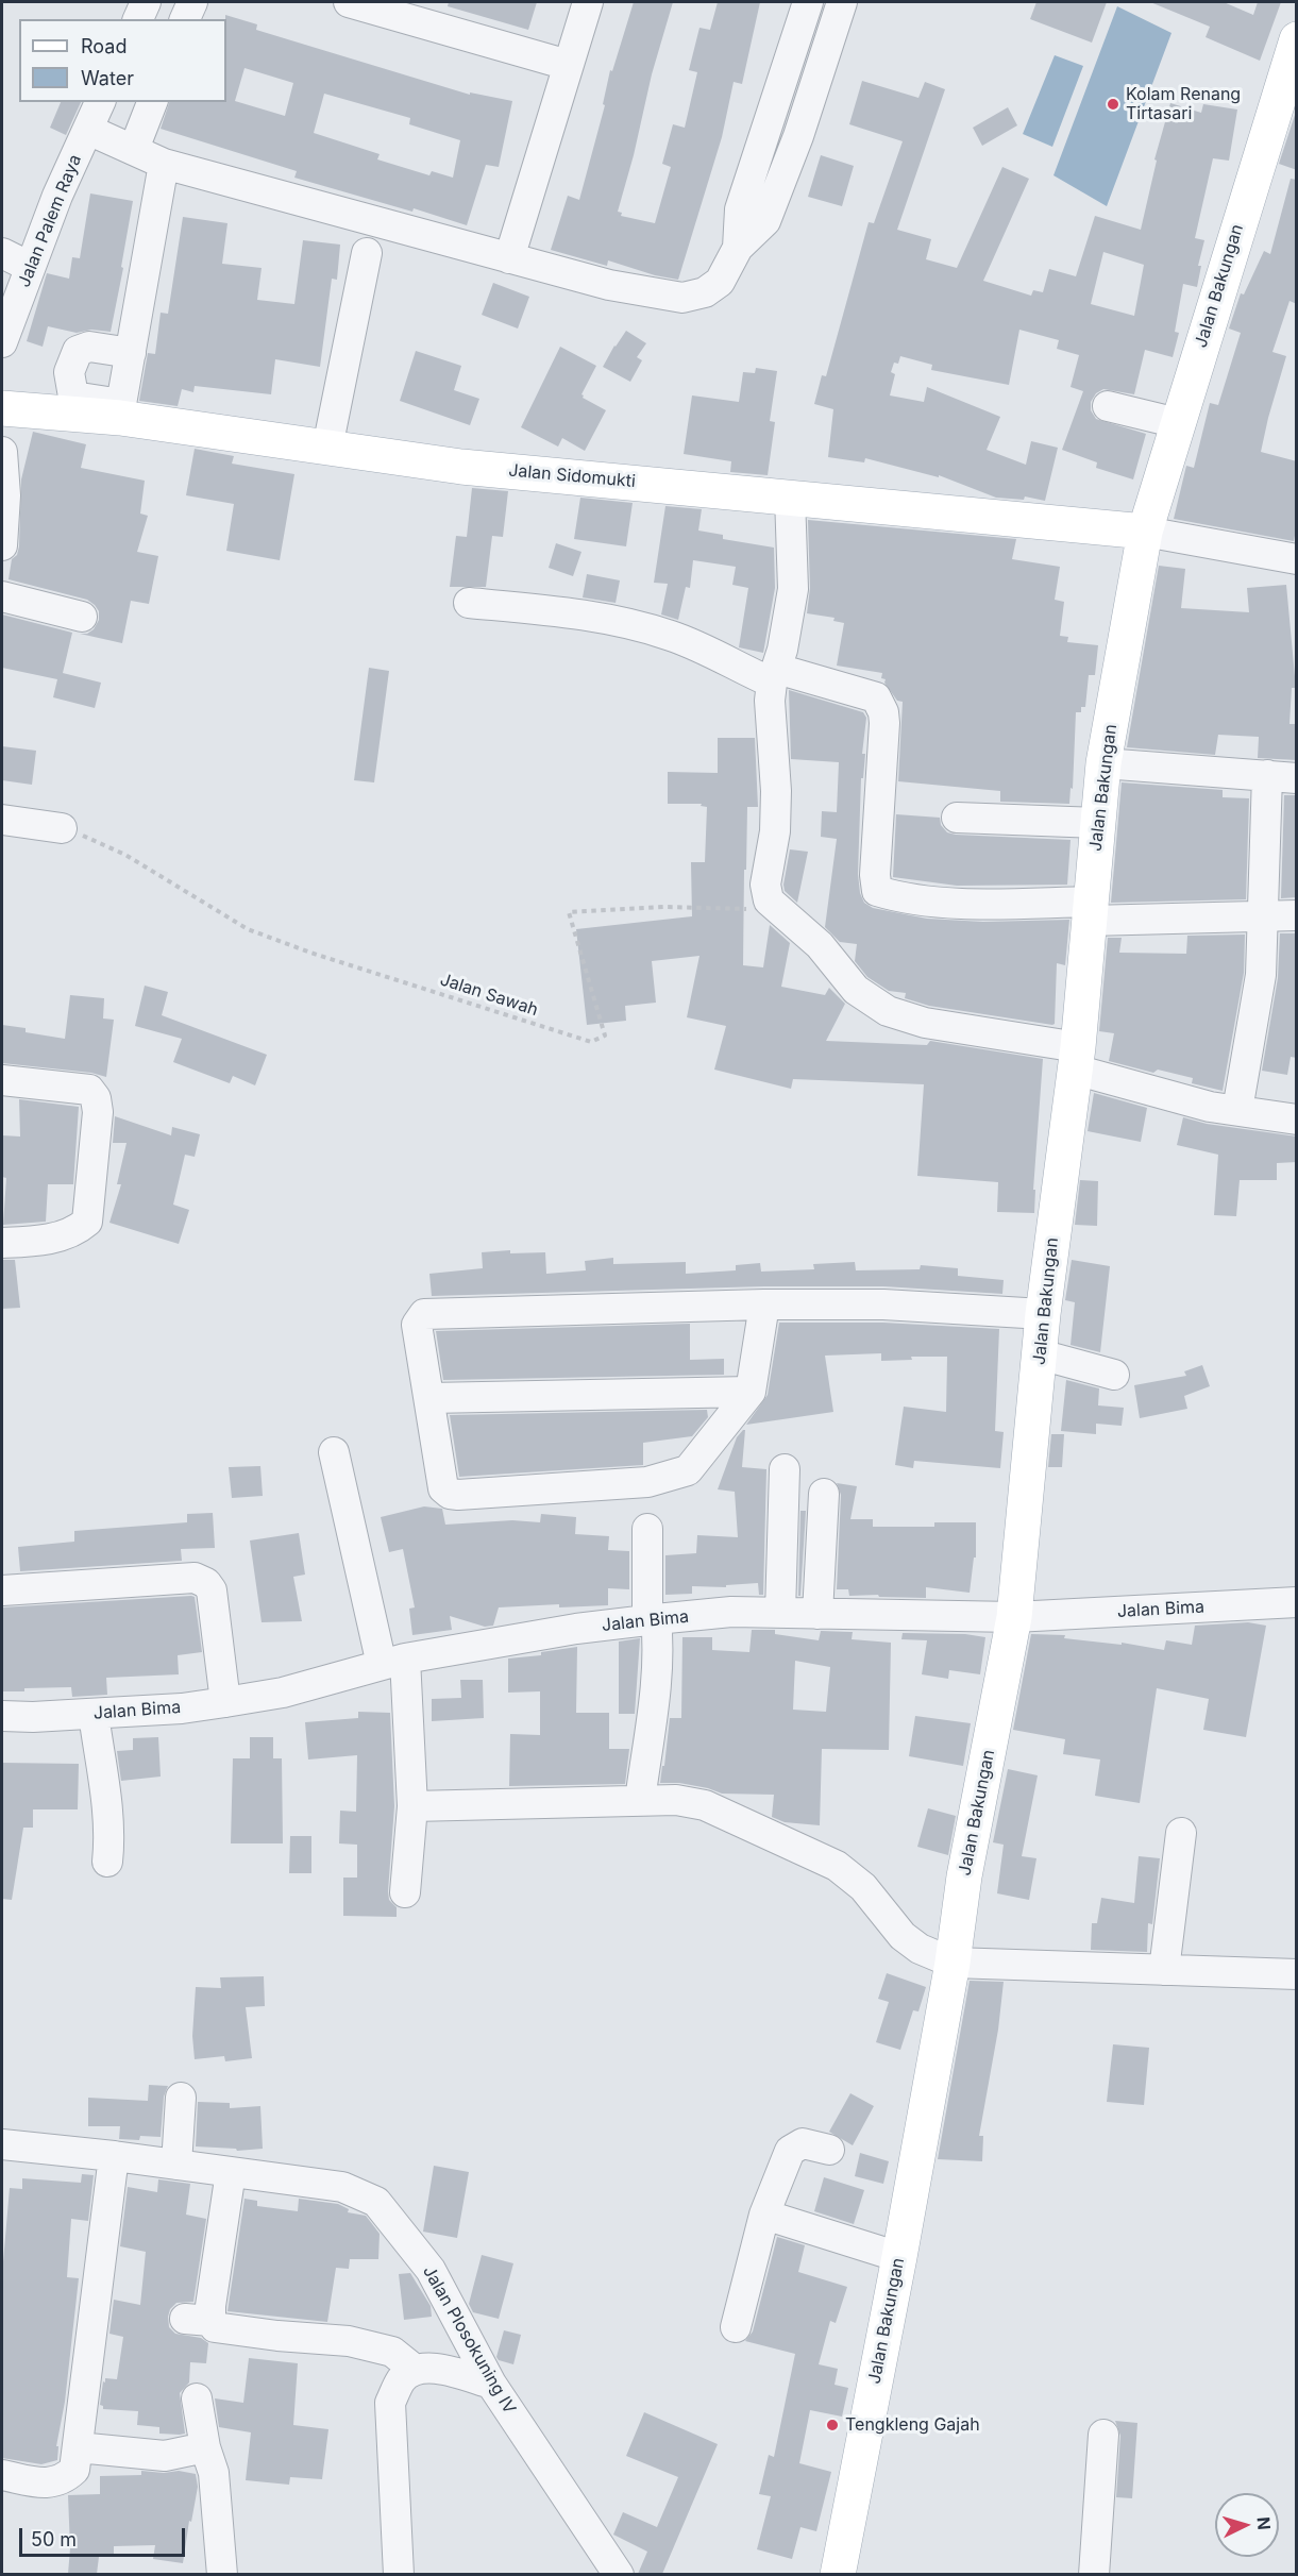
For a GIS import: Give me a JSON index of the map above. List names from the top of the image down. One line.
{"streets":{"main road":["Jalan Bakungan","Jalan Sidomukti"],"street":["Jalan Palem Raya","Jalan Bima","Jalan Plosokuning IV"],"path":["Jalan Sawah"]},"crossings":[["Jalan Bakungan","Jalan Sidomukti"],["Jalan Bakungan","Jalan Bima"]],"places":["Kolam Renang Tirtasari","Tengkleng Gajah"],"legend":["Road","Water"],"scale_bar":"50 m","north":"right"}
